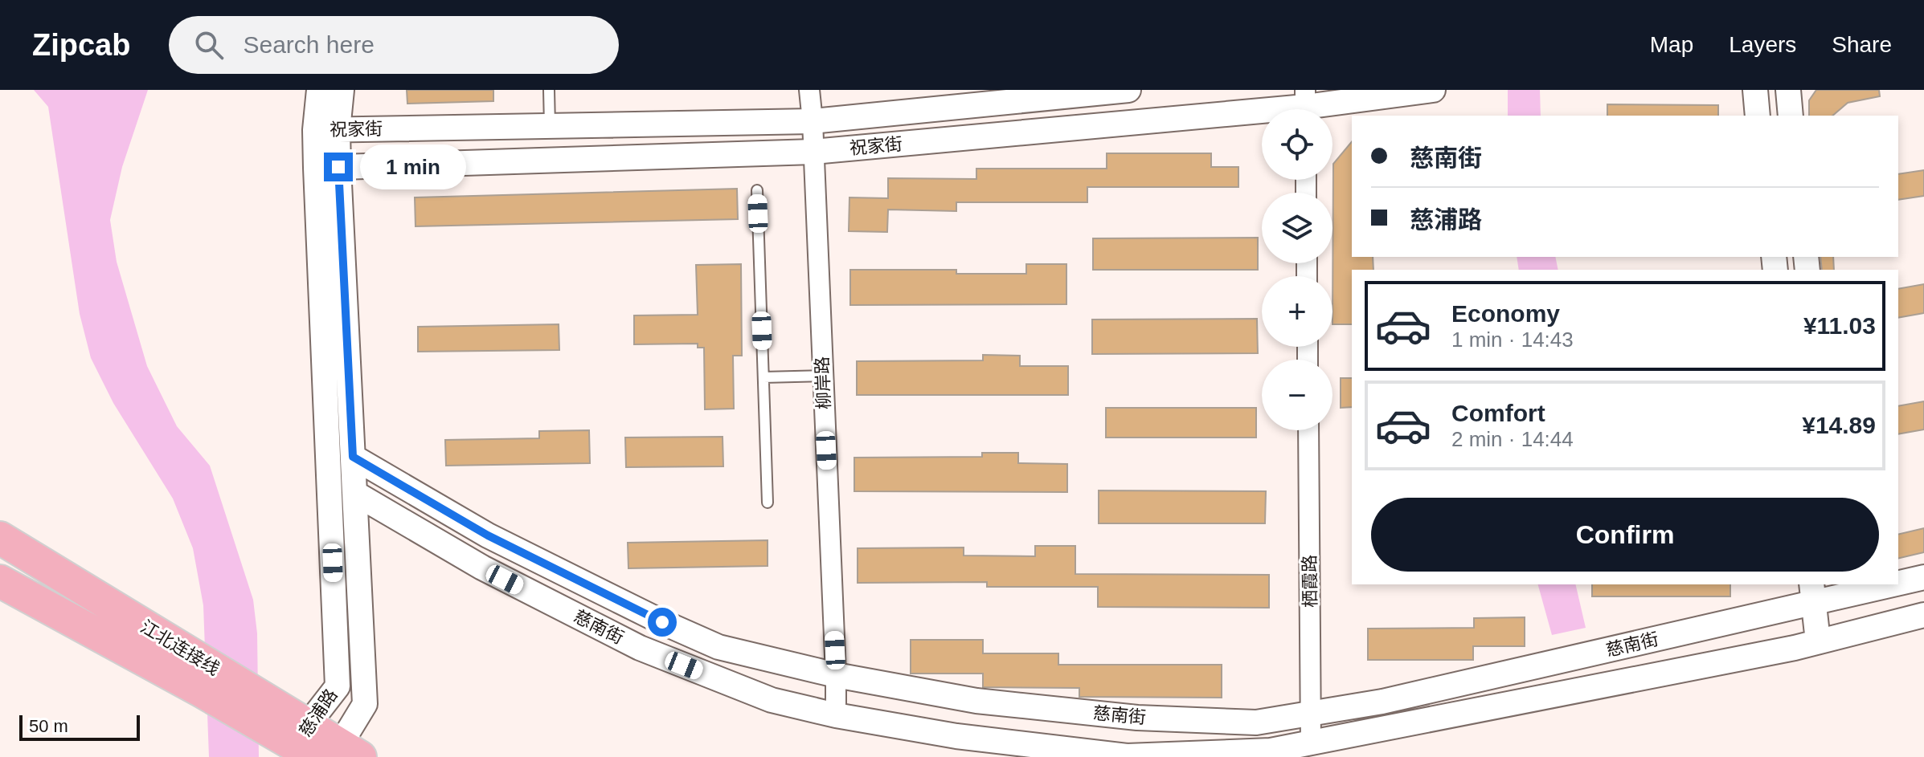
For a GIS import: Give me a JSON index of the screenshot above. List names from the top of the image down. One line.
{"streets":{"highway":["江北连接线"],"street":["祝家街","柳岸路","栖霞路","慈南街","慈浦路"]},"crossings":[["祝家街","柳岸路"],["祝家街","慈浦路"],["柳岸路","慈南街"],["栖霞路","慈南街"],["慈南街","慈浦路"],["江北连接线","慈浦路"]],"scale_bar":"50 m","page":{"header":"Zipcab","search":"Search here","nav":["Map","Layers","Share"],"map_buttons":["+","−"],"banner":["慈南街","慈浦路"],"bubble":"1 min","list":[{"name":"Economy","note":"1 min · 14:43","value":"¥11.03"},{"name":"Comfort","note":"2 min · 14:44","value":"¥14.89"}],"buttons":"Confirm","scale":"50 m"}}
